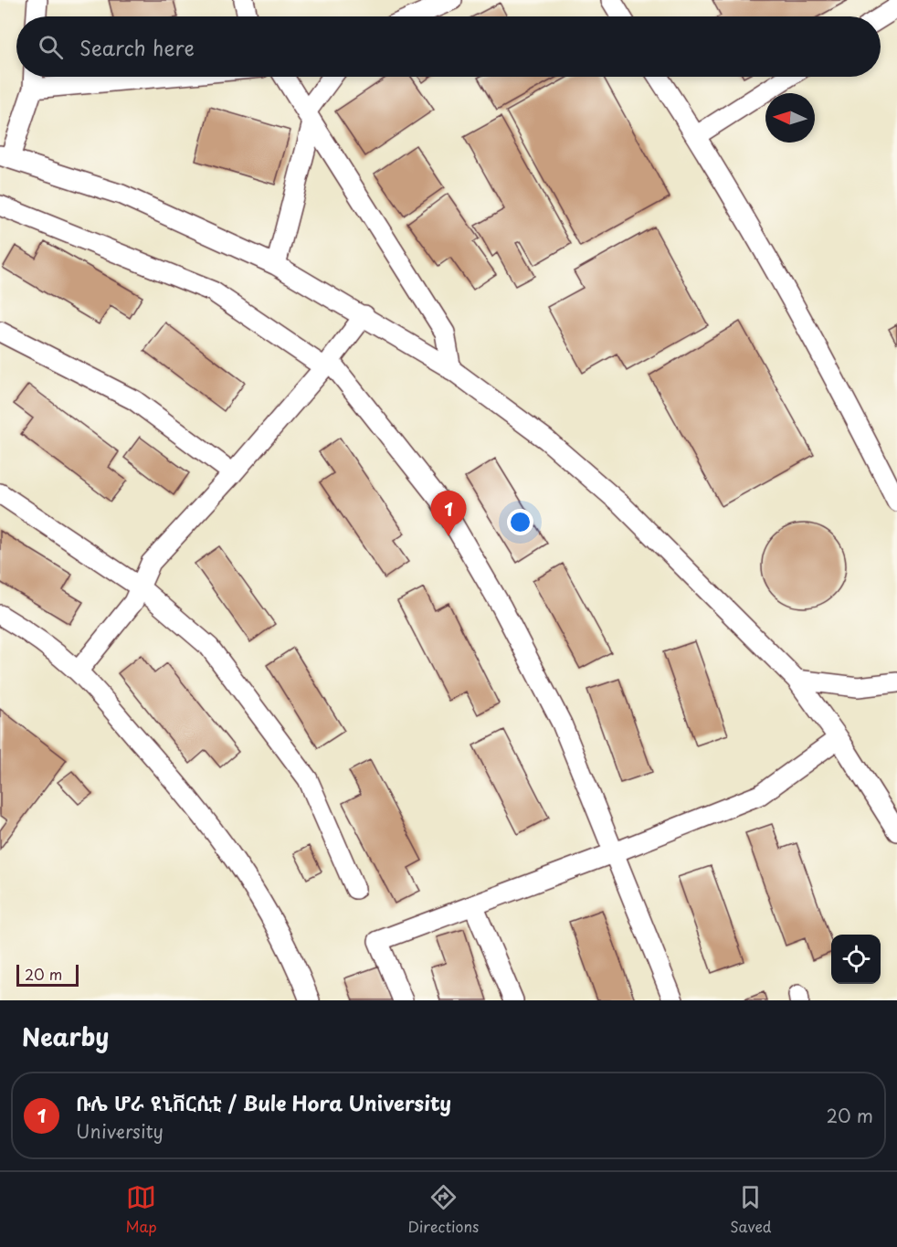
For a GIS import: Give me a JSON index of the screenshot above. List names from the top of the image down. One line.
{"scale_bar":"20 m","north":"left","page":{"search":"Search here","pins":"1","scale":"20 m","heading":"Nearby","list":[{"mark":"1","name":"ቡሌ ሆራ ዩኒቨርሲቲ / Bule Hora University","note":"University","value":"20 m"}],"nav":["Map","Directions","Saved"]}}
